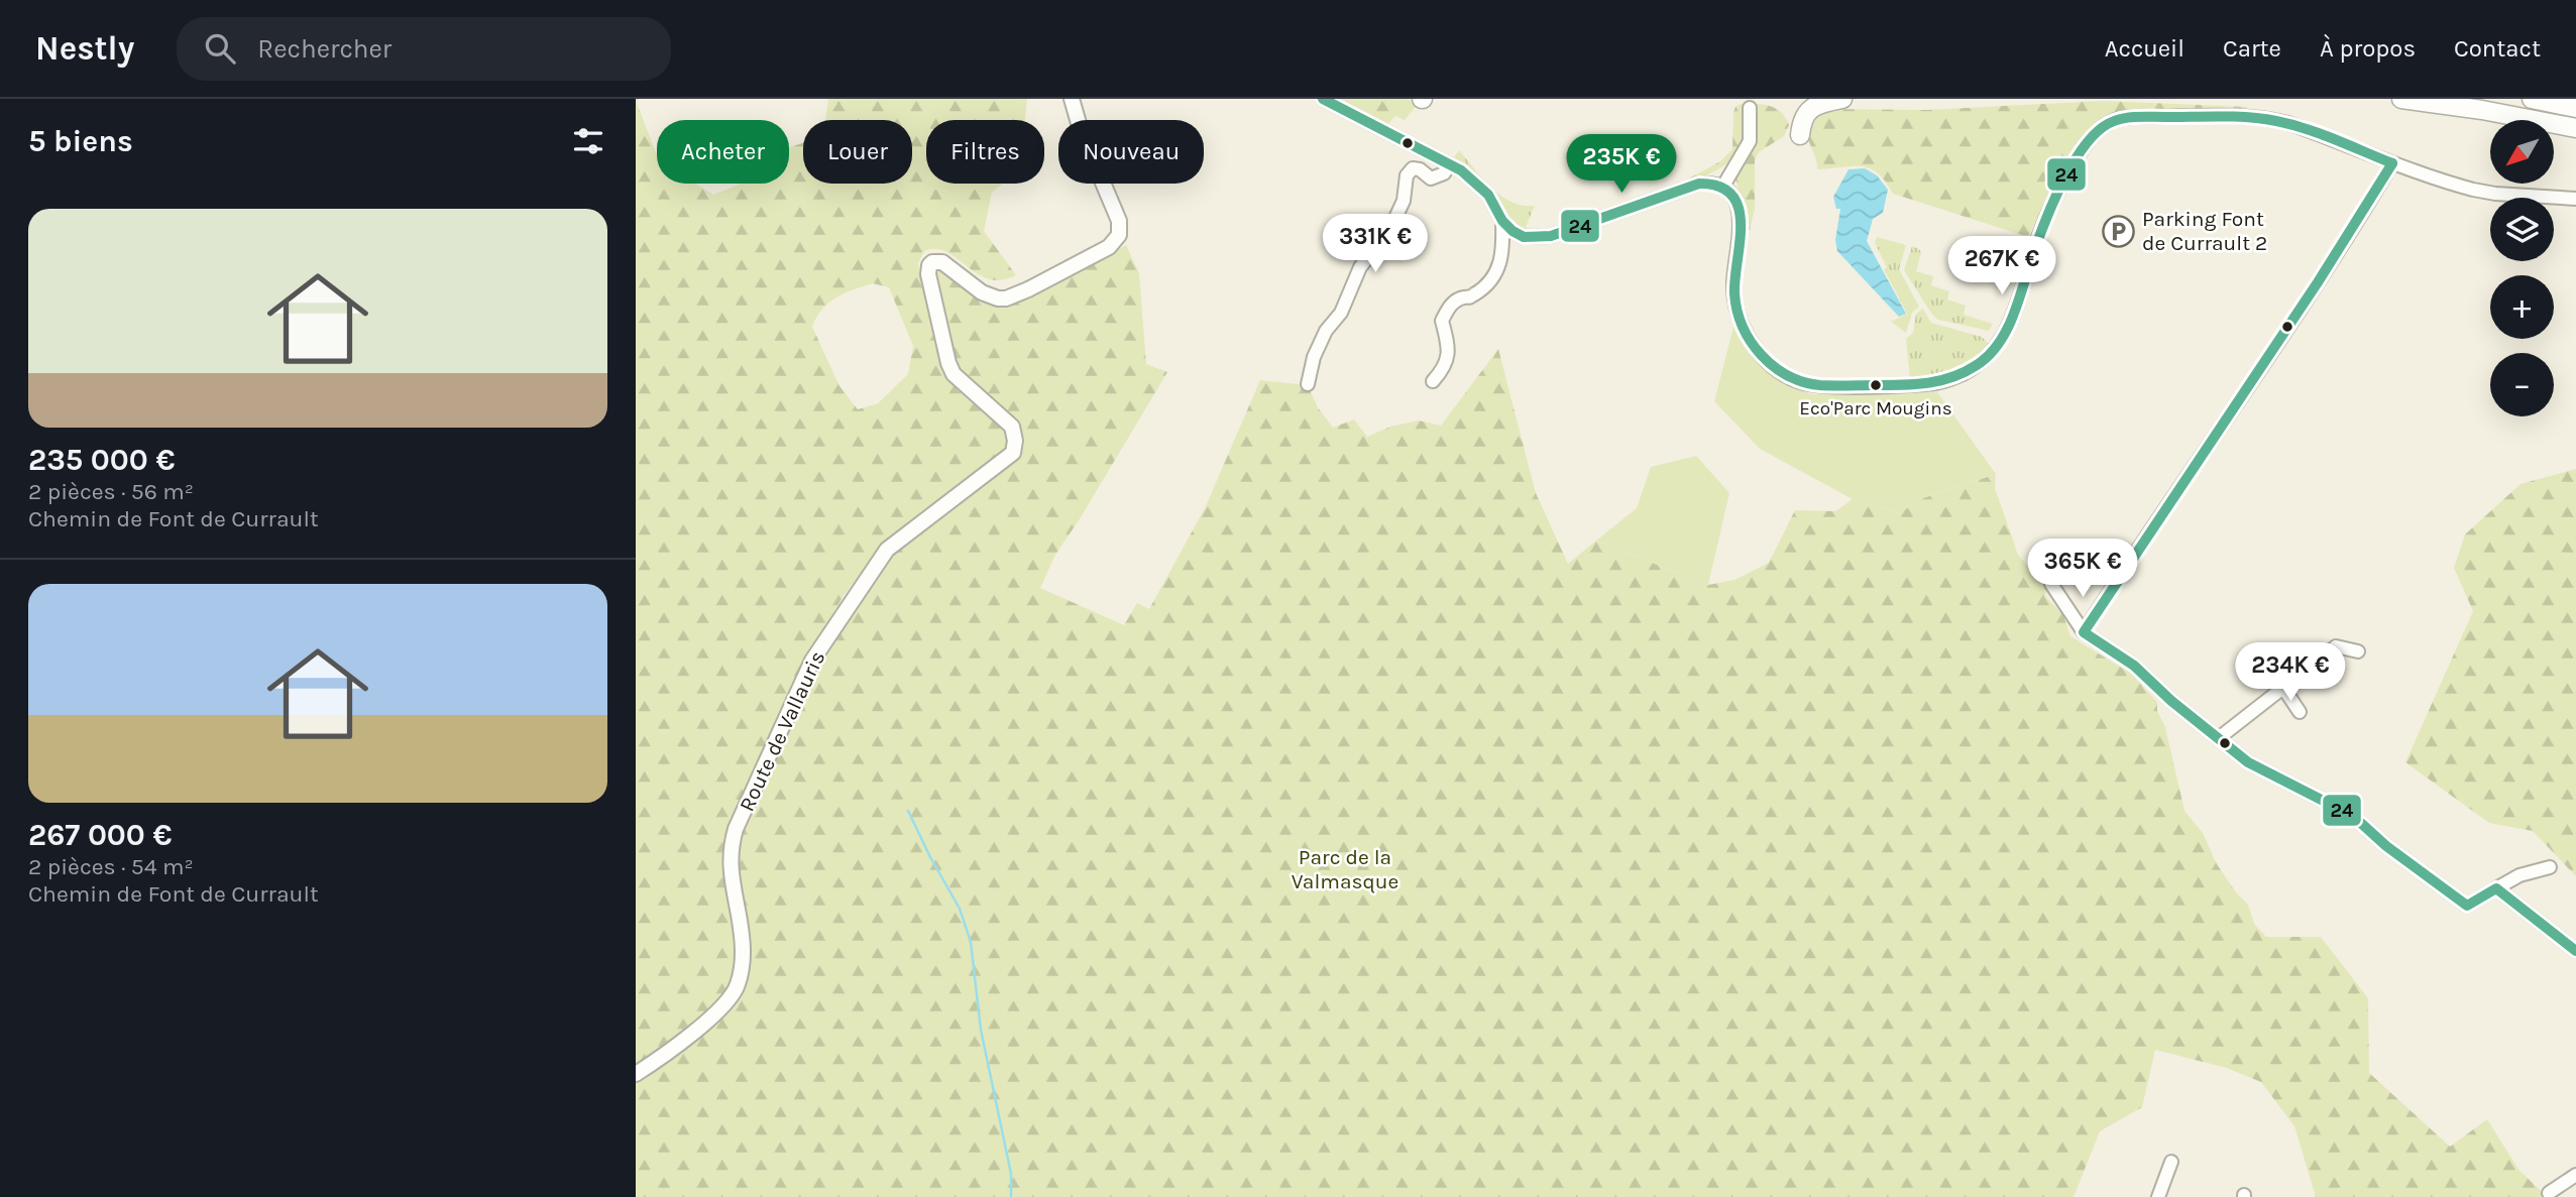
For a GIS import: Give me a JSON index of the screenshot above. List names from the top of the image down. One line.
{"streets":{"main road":["Route de Vallauris"]},"parks":["Parc de la Valmasque"],"places":{"parking":["Parking Font de Currault 2"],"other":["Eco'Parc Mougins"]},"lines":["transit line 24"],"north":"bottom left","page":{"header":"Nestly","search":"Rechercher","nav":["Accueil","Carte","À propos","Contact"],"heading":"5 biens","map_buttons":["+","−"],"chip":["Acheter","Louer","Filtres","Nouveau"],"price":["235K €","331K €","267K €","365K €","234K €"],"list":[{"name":"235 000 €","note":"2 pièces · 56 m² · Chemin de Font de Currault"},{"name":"267 000 €","note":"2 pièces · 54 m² · Chemin de Font de Currault"}]}}
